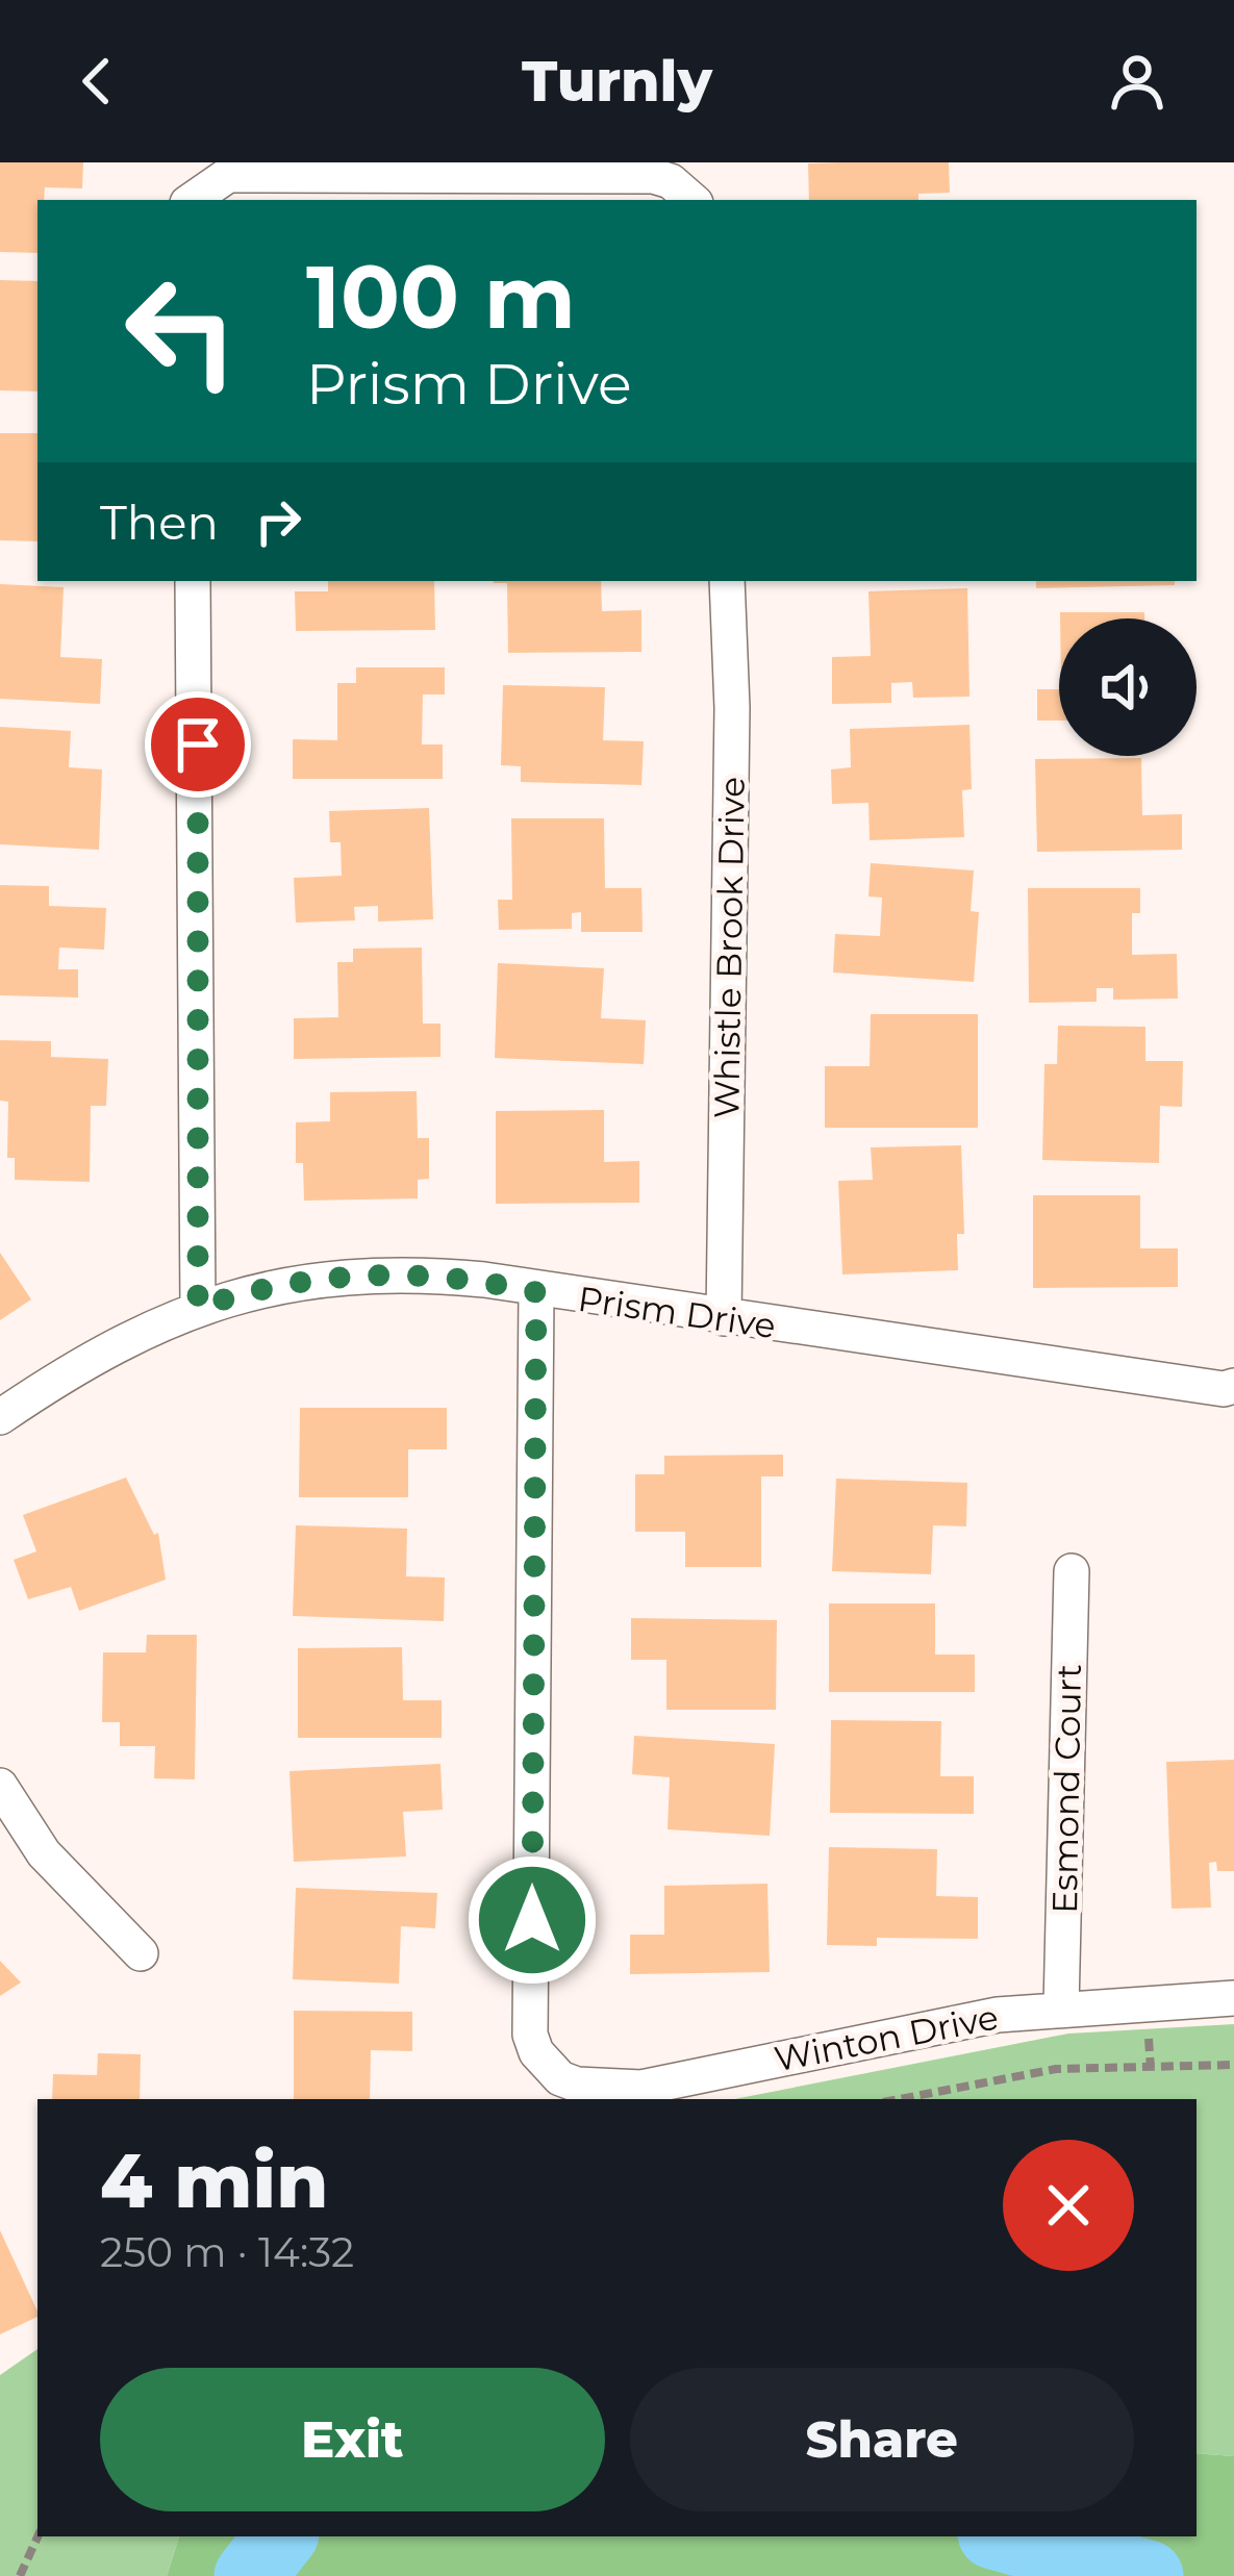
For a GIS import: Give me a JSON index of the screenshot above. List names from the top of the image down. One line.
{"streets":{"street":["Whistle Brook Drive","Prism Drive","Esmond Court","Winton Drive"]},"crossings":[["Whistle Brook Drive","Prism Drive"],["Prism Drive","Winton Drive"],["Esmond Court","Winton Drive"]],"page":{"header":"Turnly","turn":["100 m","Prism Drive"],"then":"Then","heading":["4 min","250 m · 14:32"],"buttons":["Exit","Share"]}}
